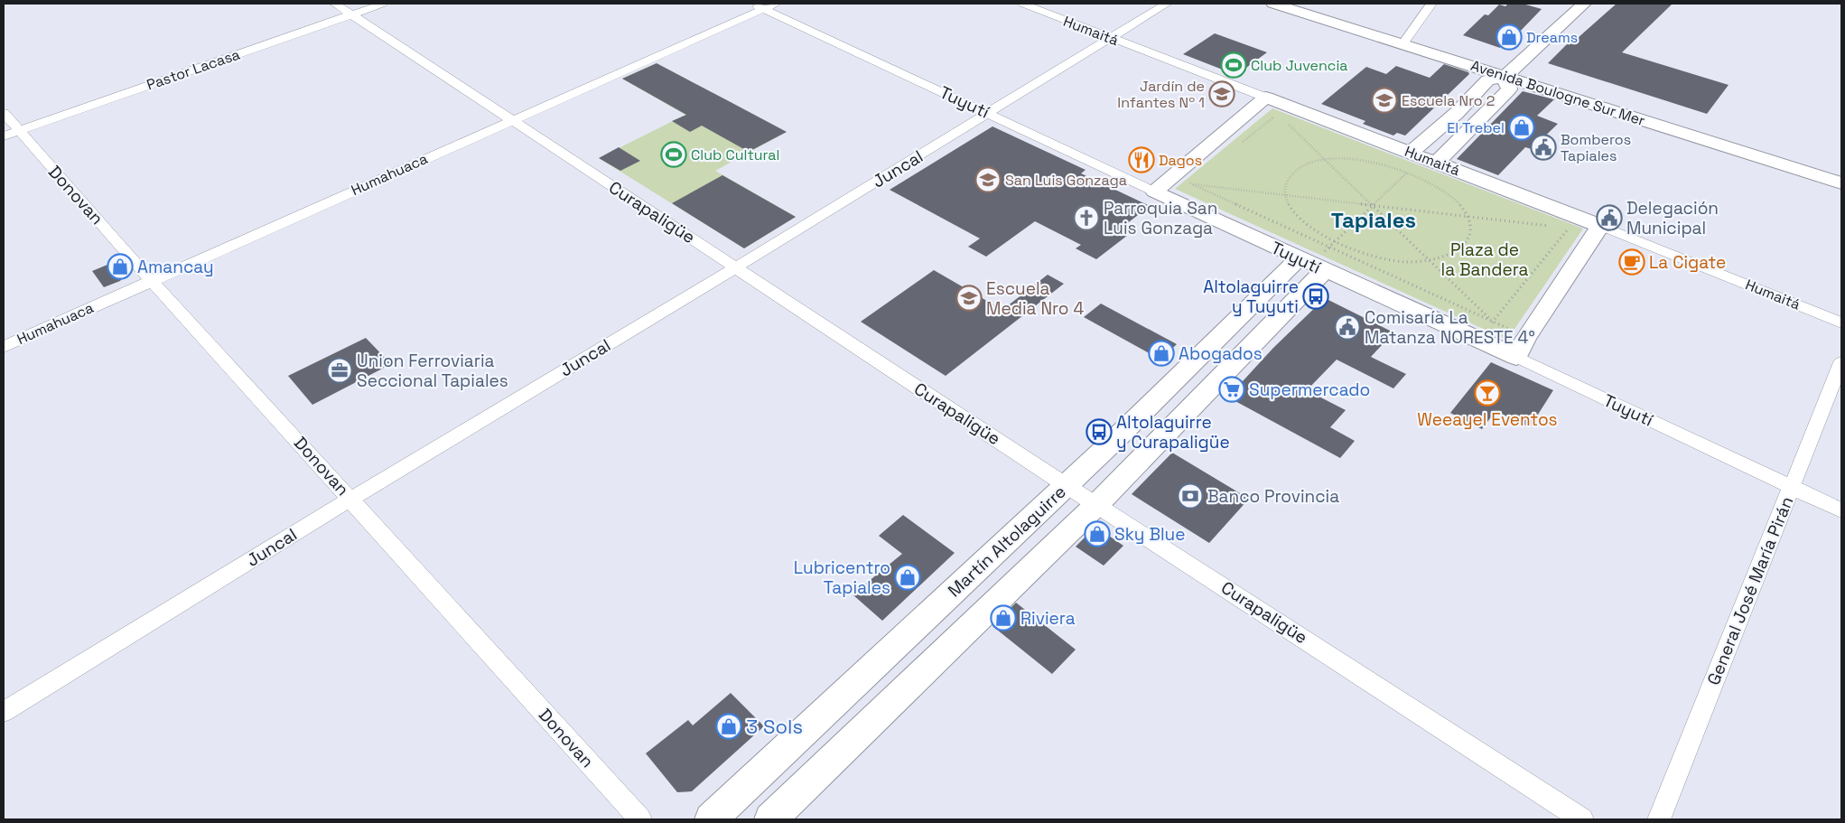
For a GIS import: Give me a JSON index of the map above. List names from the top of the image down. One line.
{"streets":{"street":["Humaitá","Pastor Lacasa","Avenida Boulogne Sur Mer","Tuyutí","Juncal","Humahuaca","Donovan","Curapaligüe","Martín Altolaguirre","General José María Pirán"]},"crossings":[["Humaitá","Juncal"],["Pastor Lacasa","Donovan"],["Pastor Lacasa","Curapaligüe"],["Tuyutí","Juncal"],["Tuyutí","Humahuaca"],["Tuyutí","Martín Altolaguirre"],["Tuyutí","General José María Pirán"],["Juncal","Donovan"],["Juncal","Curapaligüe"],["Humahuaca","Donovan"],["Humahuaca","Curapaligüe"],["Curapaligüe","Martín Altolaguirre"]],"districts":["Tapiales"],"parks":["Plaza de la Bandera"],"places":{"shop":["Dreams","El Trebel","Amancay","Abogados","Sky Blue","Lubricentro Tapiales","Riviera","3 Sols"],"sports":["Club Juvencia","Club Cultural"],"school or university":["Jardín de Infantes Nº 1","Escuela Nro 2","San Luis Gonzaga","Escuela Media Nro 4"],"public building":["Bomberos Tapiales","Delegación Municipal","Comisaría La Matanza NORESTE 4°"],"restaurant":["Dagos"],"church":["Parroquia San Luis Gonzaga"],"cafe":["La Cigate"],"bus stop":["Altolaguirre y Tuyuti","Altolaguirre y Curapaligüe"],"office":["Union Ferroviaria Seccional Tapiales"],"supermarket":["Supermercado"],"bar":["Weeayel Eventos"],"bank":["Banco Provincia"]}}
